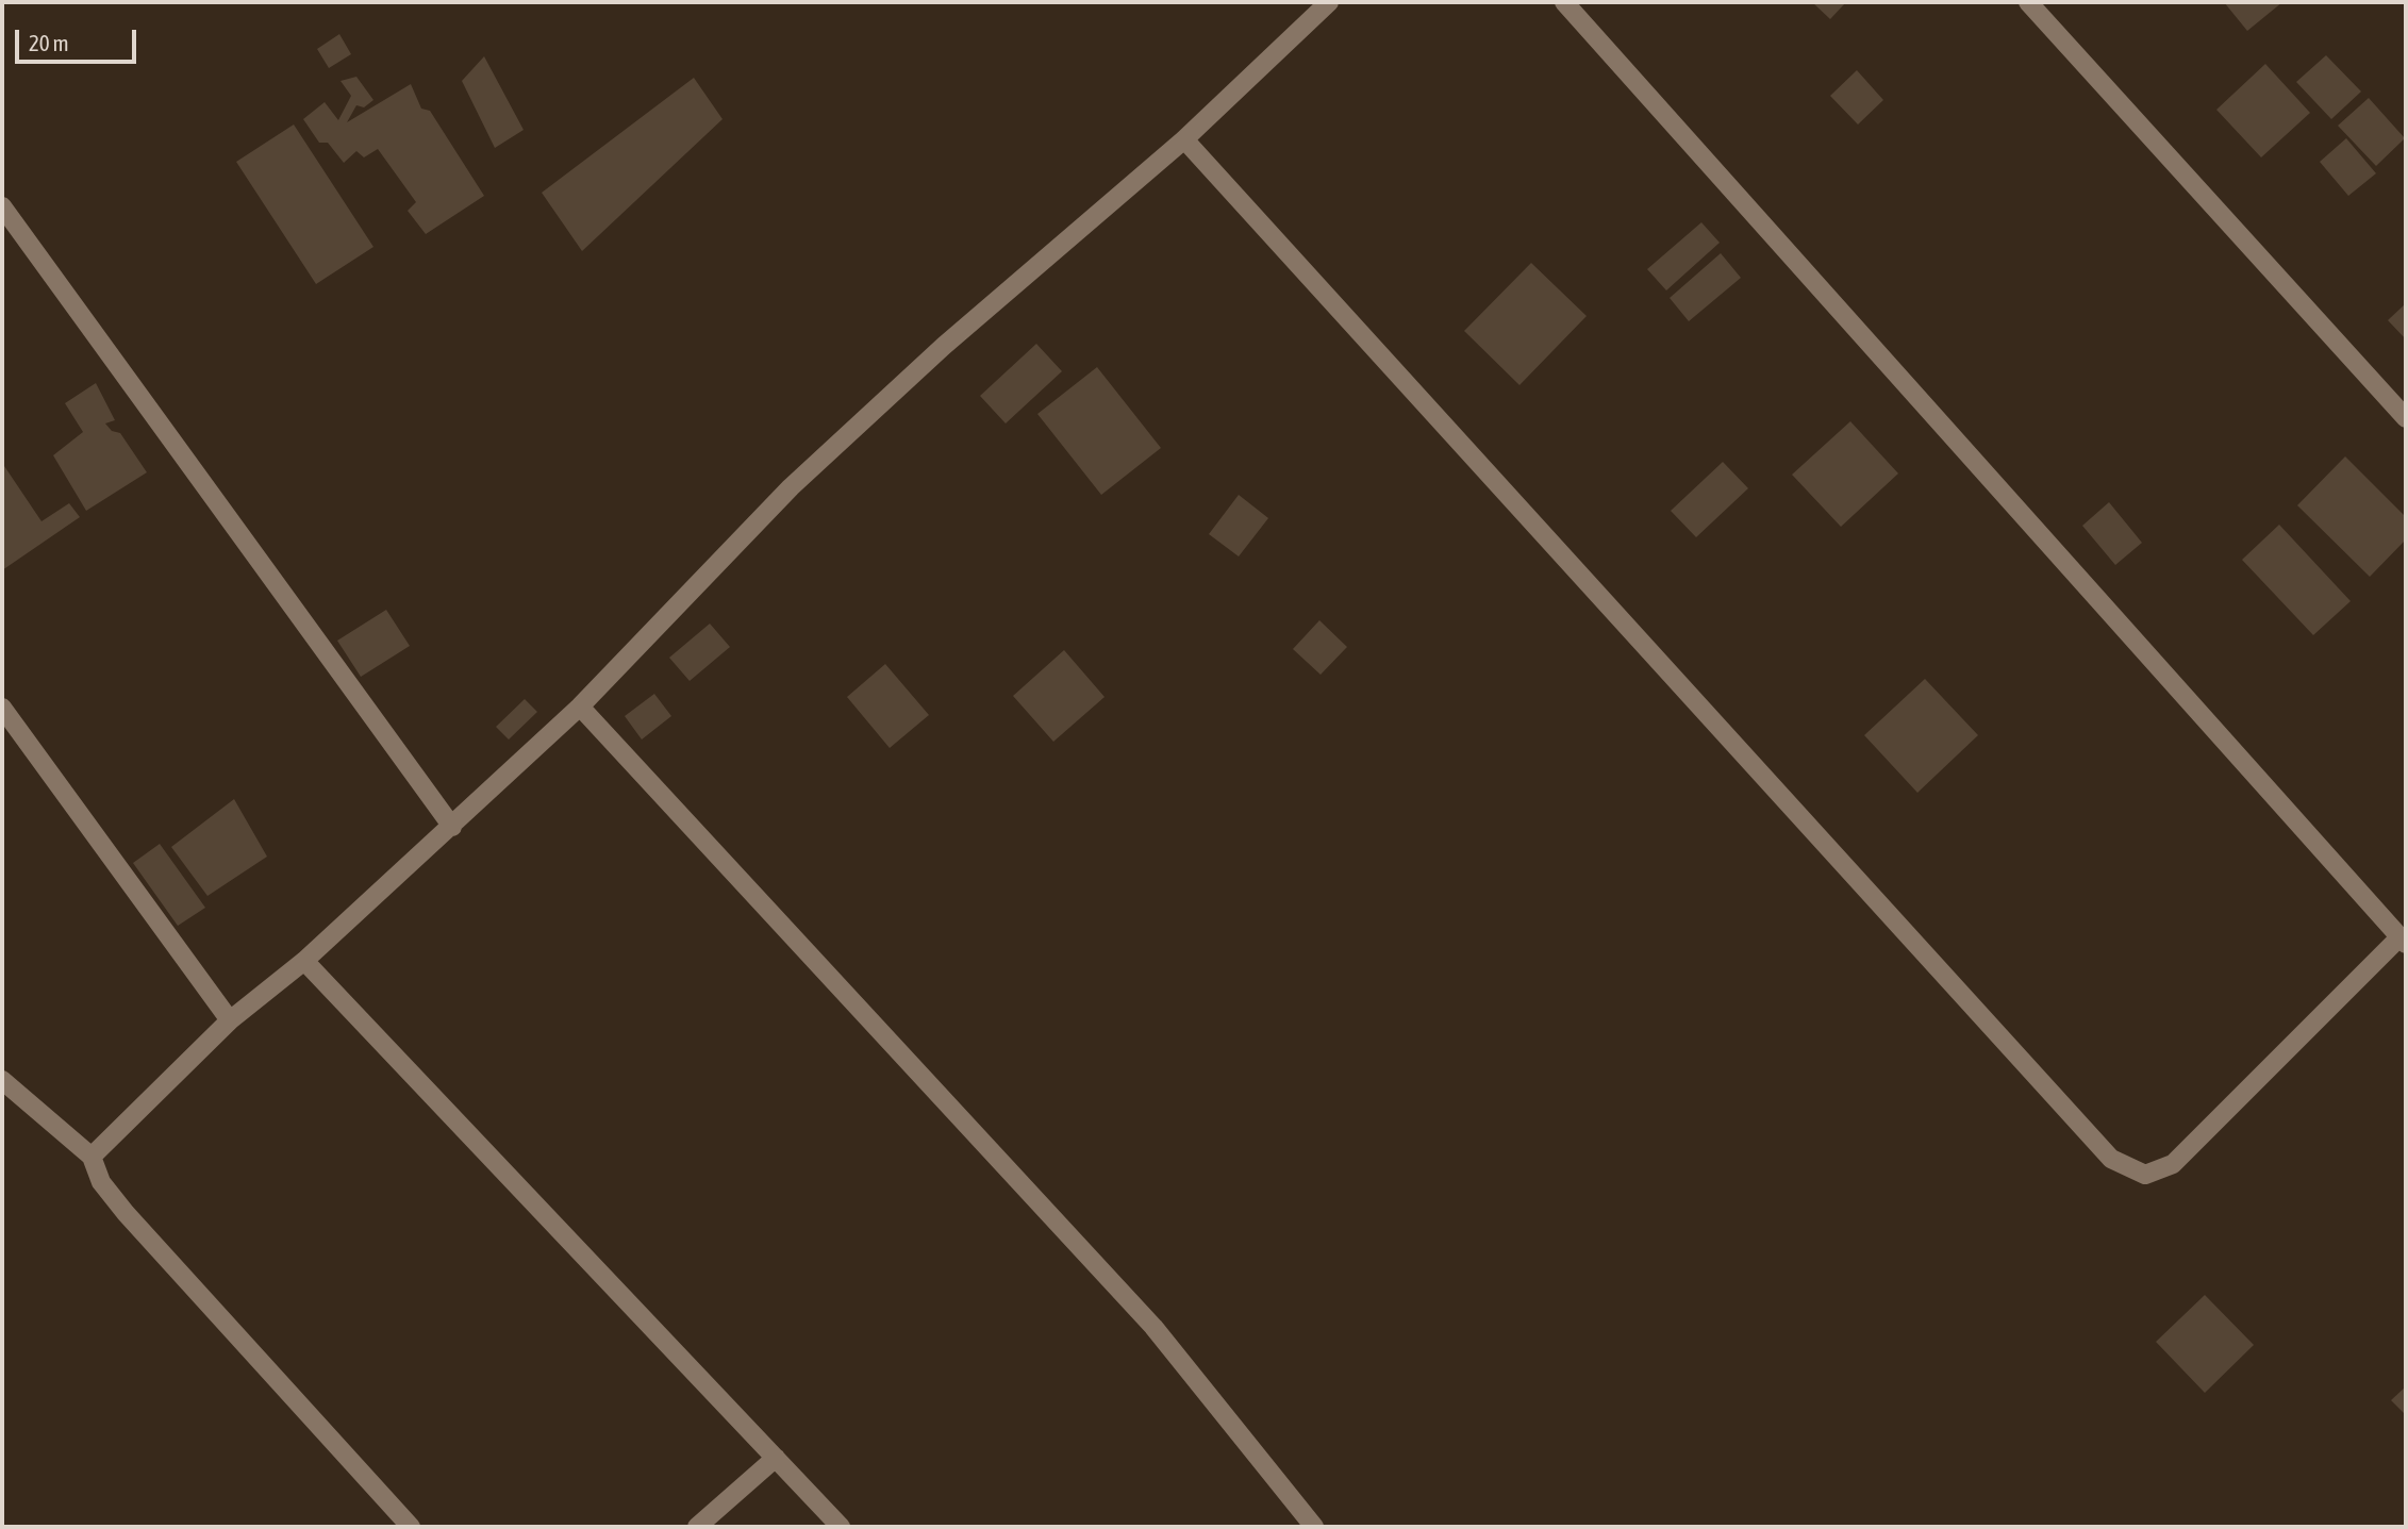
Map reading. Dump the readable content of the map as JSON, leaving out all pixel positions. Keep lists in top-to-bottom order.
{
  "scale_bar": "20 m"
}
